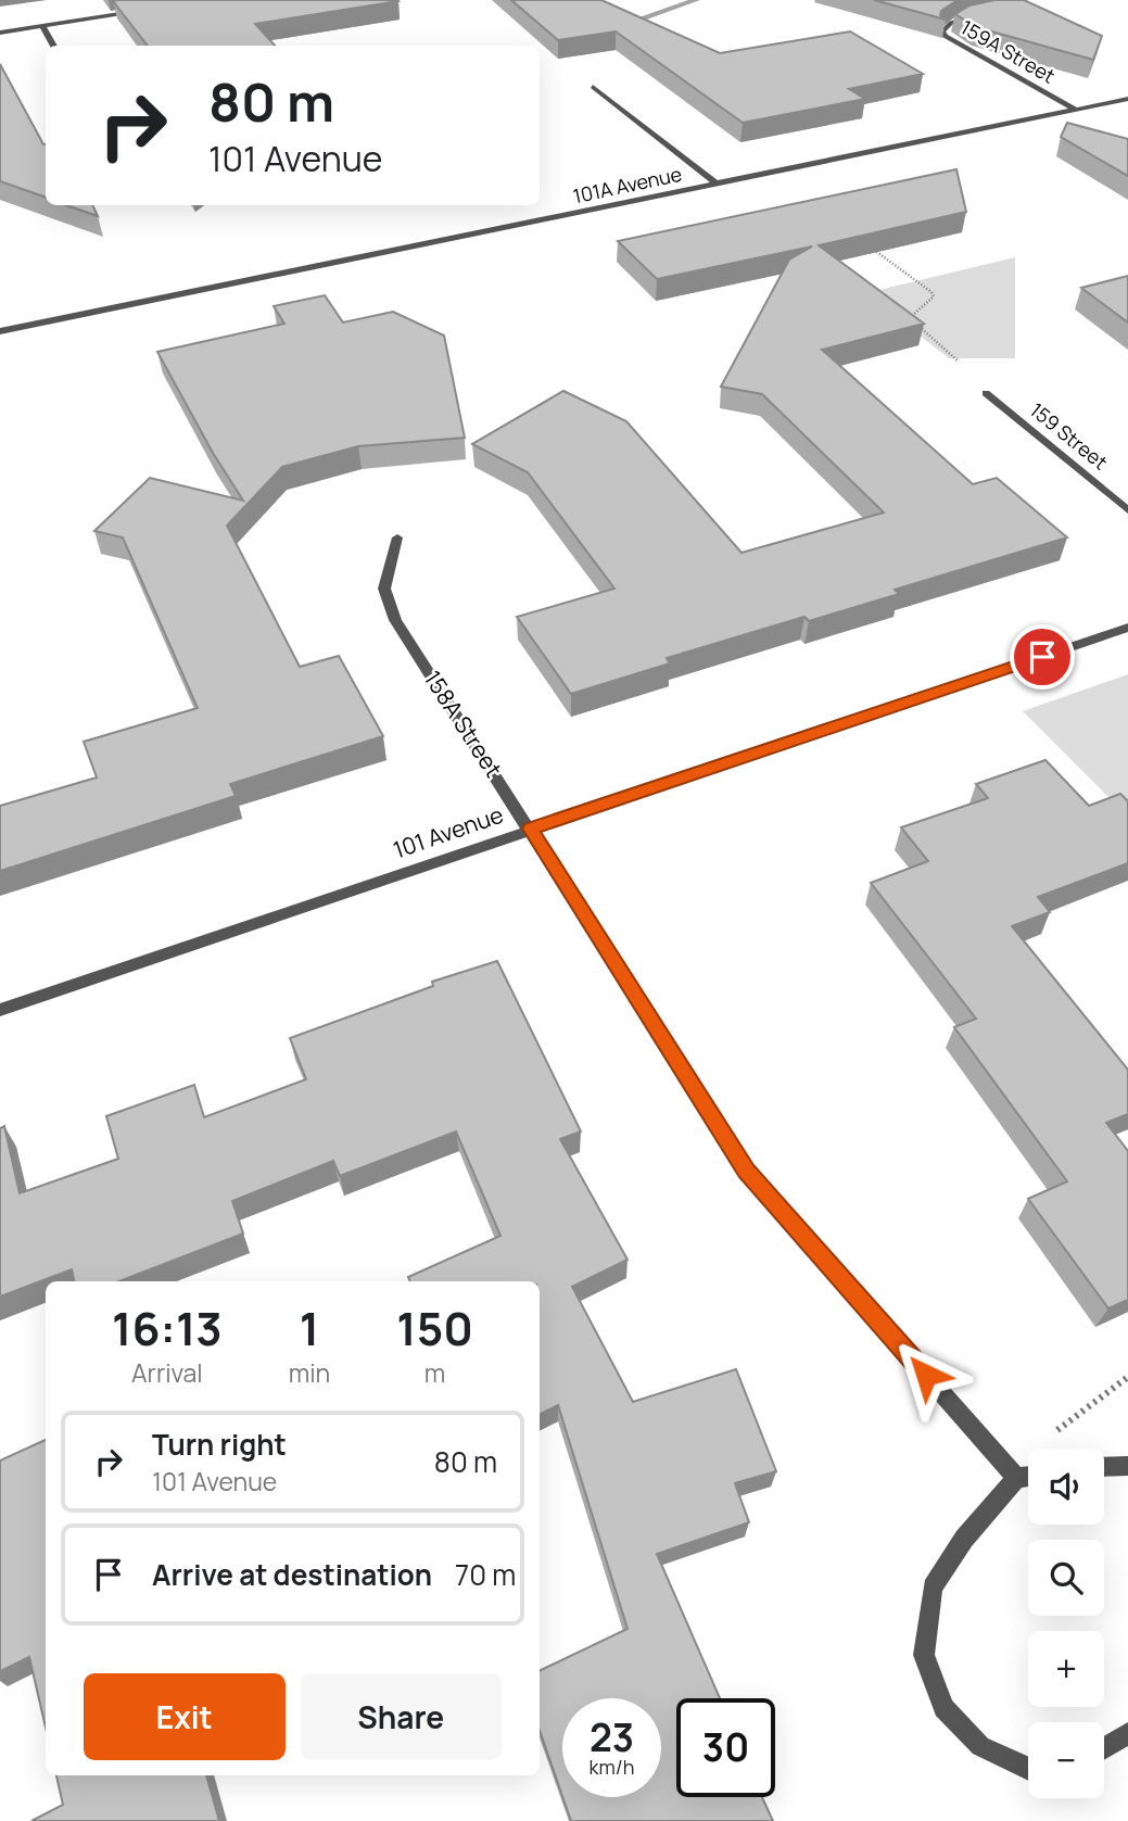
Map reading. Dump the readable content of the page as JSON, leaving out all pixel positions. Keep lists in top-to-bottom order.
{
  "streets": {
    "street": [
      "159A Street",
      "101A Avenue",
      "159 Street",
      "158A Street",
      "101 Avenue"
    ]
  },
  "crossings": [
    ["159A Street", "101A Avenue"],
    ["158A Street", "101 Avenue"]
  ],
  "page": {
    "turn": ["80 m", "101 Avenue"],
    "eta": [
      "16:13",
      "Arrival",
      "1",
      "min",
      "150",
      "m"
    ],
    "list": [
      {
        "name": "Turn right",
        "note": "101 Avenue",
        "value": "80 m"
      },
      {
        "name": "Arrive at destination",
        "value": "70 m"
      }
    ],
    "map_buttons": ["+", "−"],
    "buttons": ["Exit", "Share"],
    "speed": "23 km/h",
    "limit": "30"
  }
}
